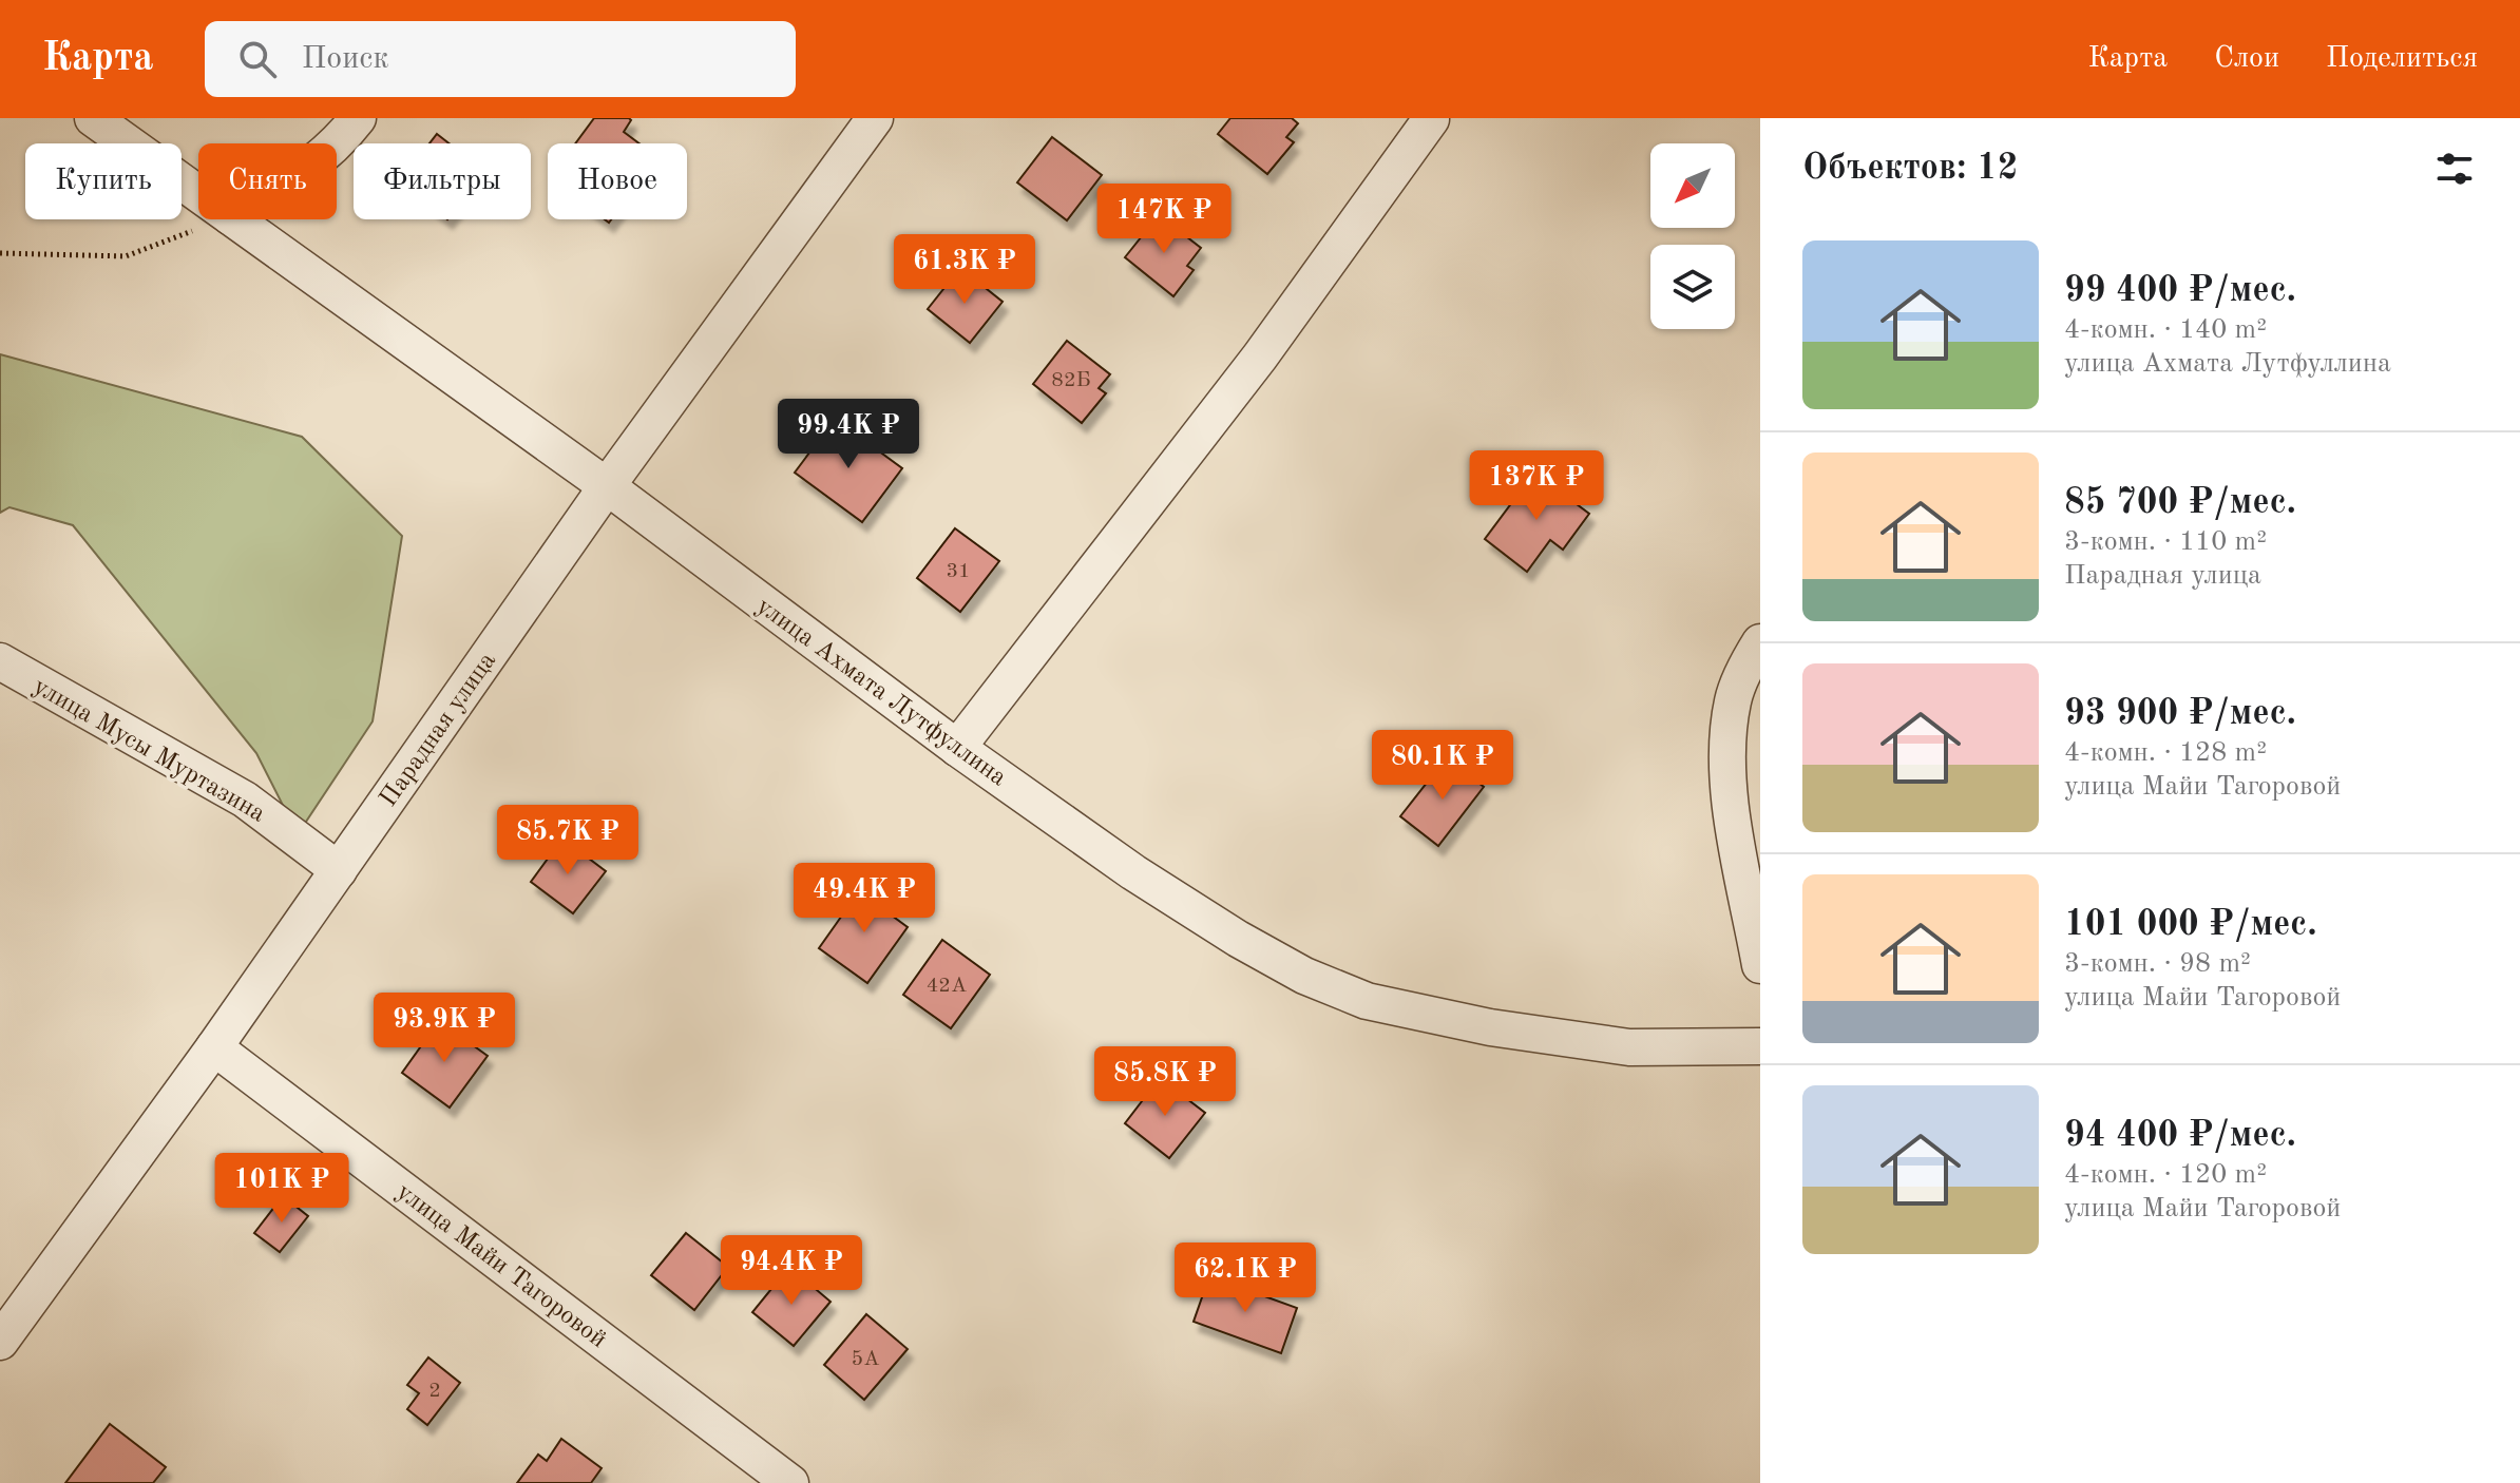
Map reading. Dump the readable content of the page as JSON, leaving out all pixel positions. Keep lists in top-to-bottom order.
{
  "streets": {
    "street": [
      "улица Ахмата Лутфуллина",
      "Парадная улица",
      "улица Мусы Муртазина",
      "улица Майи Тагоровой"
    ]
  },
  "crossings": [
    ["улица Ахмата Лутфуллина", "Парадная улица"],
    ["Парадная улица", "улица Мусы Муртазина"],
    ["Парадная улица", "улица Майи Тагоровой"]
  ],
  "house_numbers": [
    "82Б",
    "31",
    "42А",
    "5А",
    "2"
  ],
  "north": "bottom left",
  "page": {
    "header": "Карта",
    "search": "Поиск",
    "nav": ["Карта", "Слои", "Поделиться"],
    "heading": "Объектов: 12",
    "chip": [
      "Купить",
      "Снять",
      "Фильтры",
      "Новое"
    ],
    "price": [
      "147K ₽",
      "61.3K ₽",
      "99.4K ₽",
      "137K ₽",
      "80.1K ₽",
      "85.7K ₽",
      "49.4K ₽",
      "93.9K ₽",
      "85.8K ₽",
      "101K ₽",
      "94.4K ₽",
      "62.1K ₽"
    ],
    "list": [
      {
        "name": "99 400 ₽/мес.",
        "note": "4-комн. · 140 m² · улица Ахмата Лутфуллина"
      },
      {
        "name": "85 700 ₽/мес.",
        "note": "3-комн. · 110 m² · Парадная улица"
      },
      {
        "name": "93 900 ₽/мес.",
        "note": "4-комн. · 128 m² · улица Майи Тагоровой"
      },
      {
        "name": "101 000 ₽/мес.",
        "note": "3-комн. · 98 m² · улица Майи Тагоровой"
      },
      {
        "name": "94 400 ₽/мес.",
        "note": "4-комн. · 120 m² · улица Майи Тагоровой"
      }
    ]
  }
}
